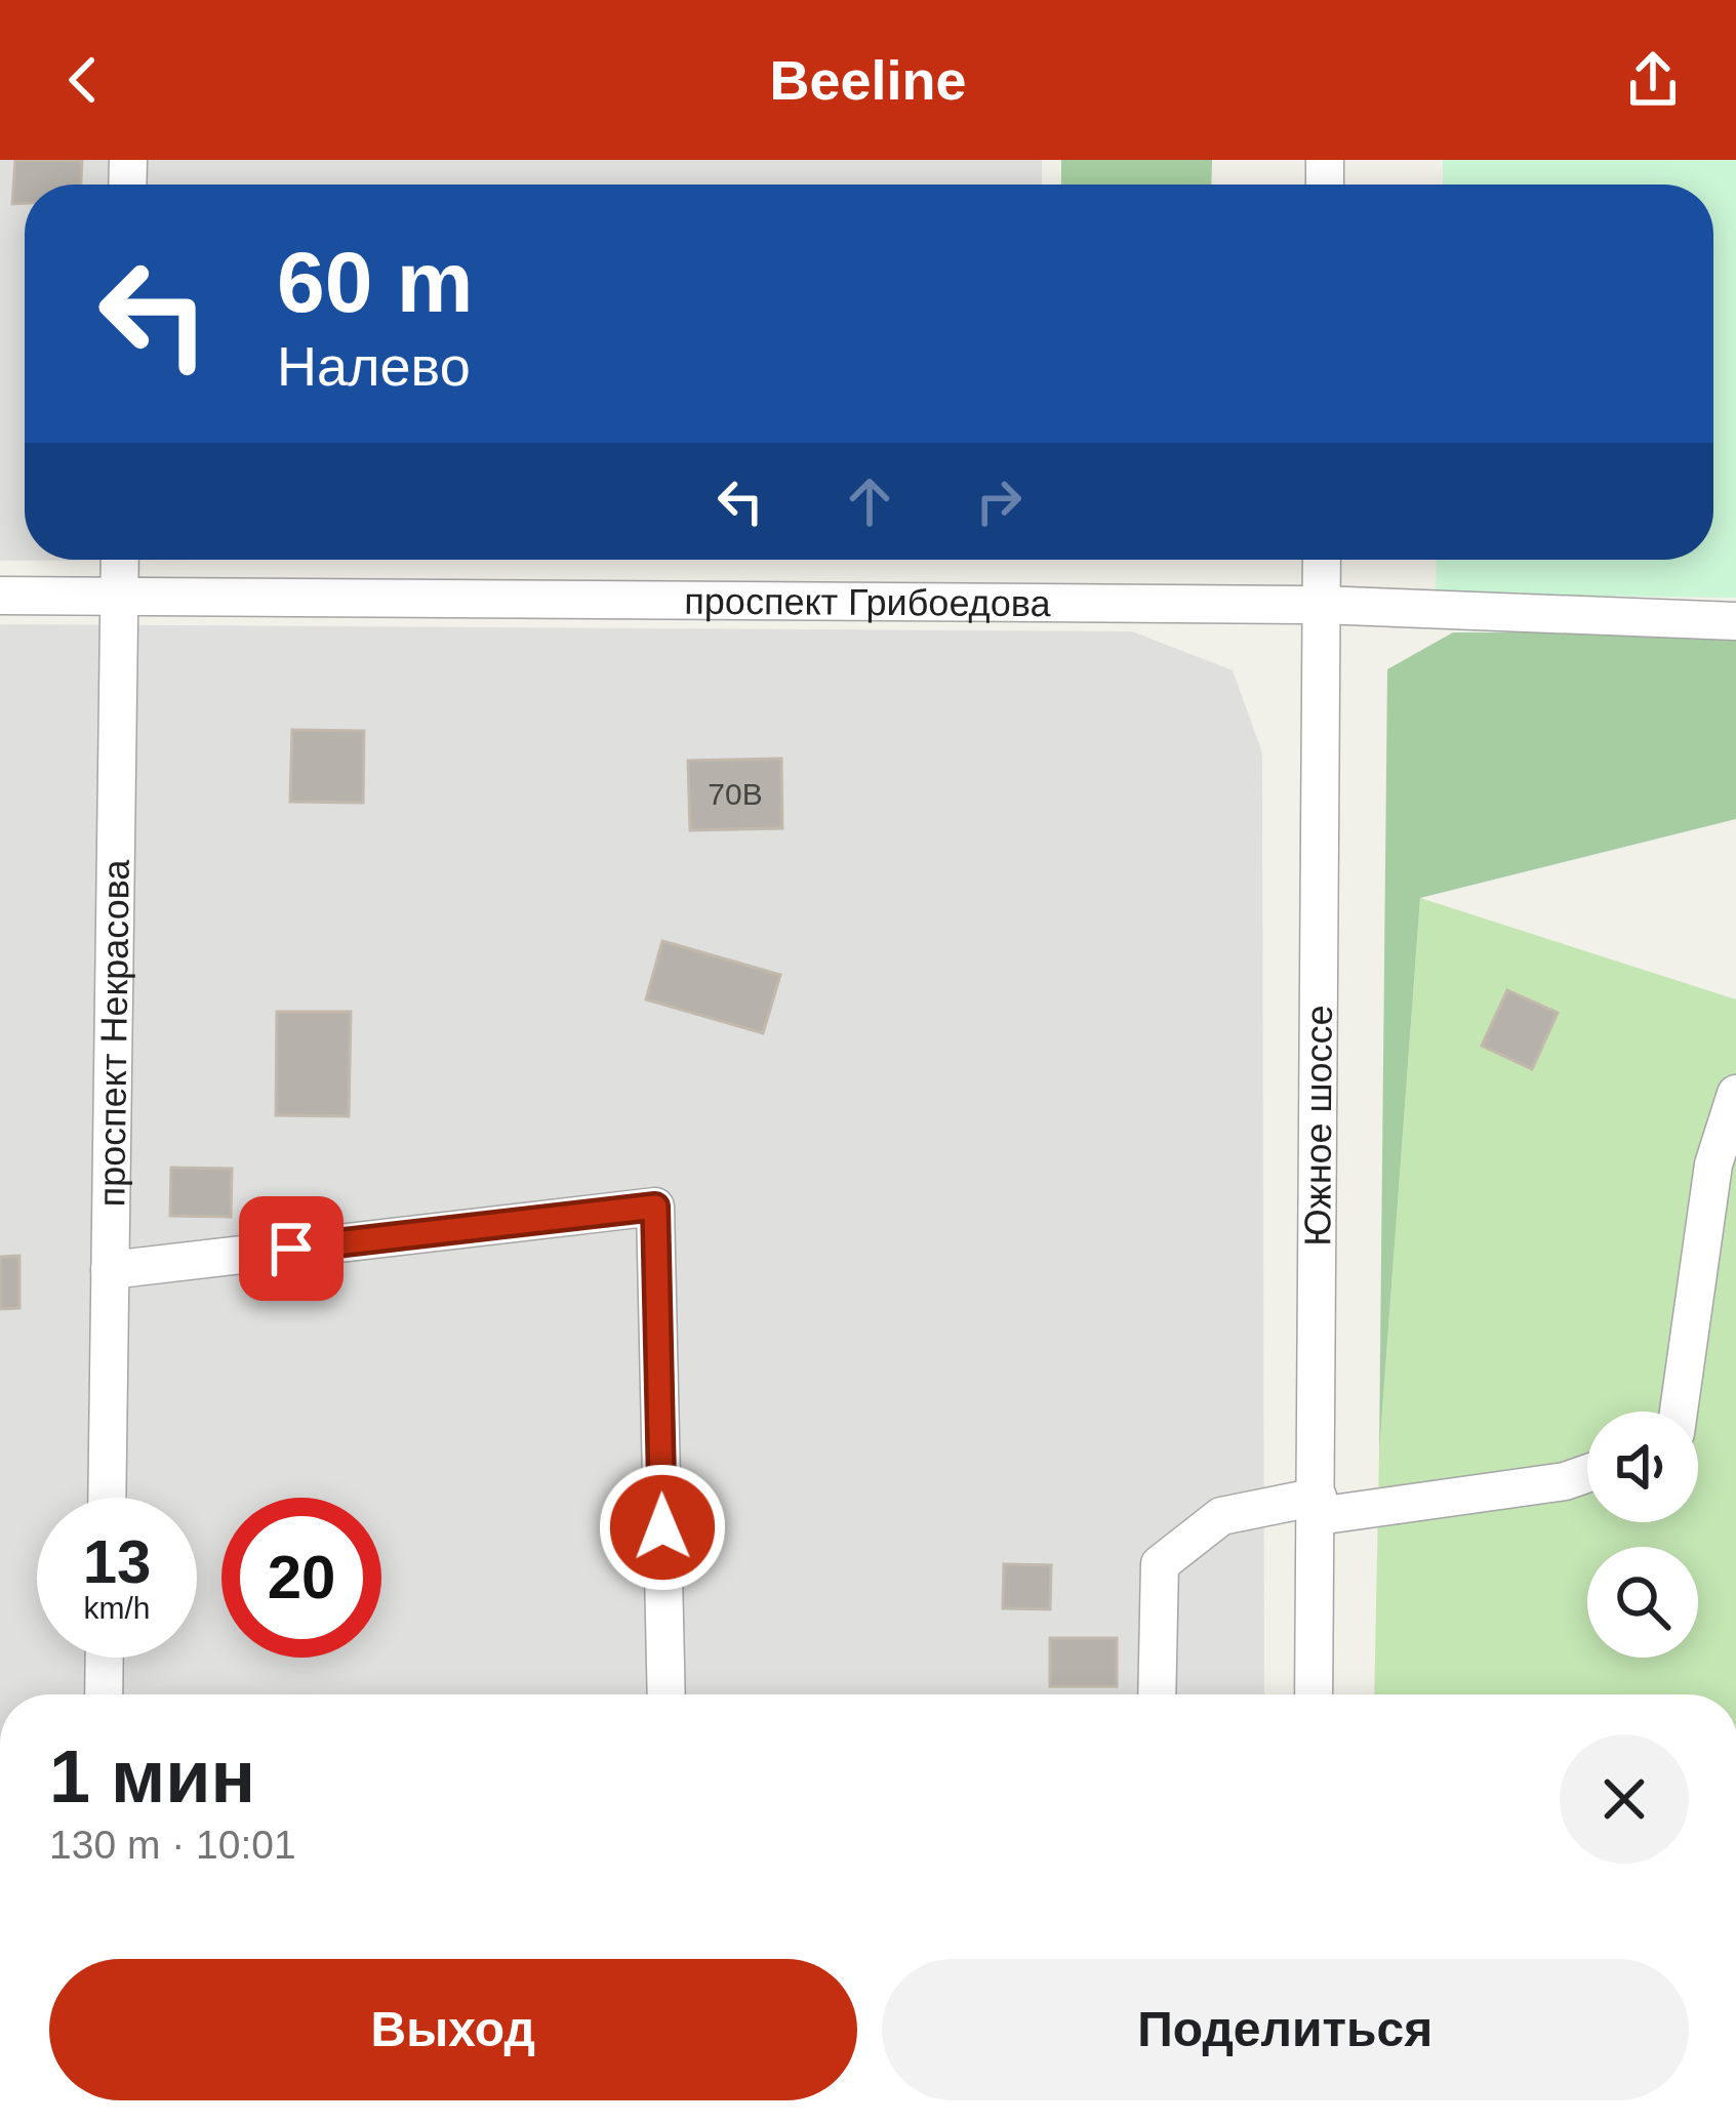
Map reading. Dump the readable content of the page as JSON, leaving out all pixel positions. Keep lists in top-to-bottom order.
{
  "streets": {
    "street": ["проспект Грибоедова", "проспект Некрасова", "Южное шоссе"]
  },
  "crossings": [
    ["проспект Грибоедова", "проспект Некрасова"],
    ["проспект Грибоедова", "Южное шоссе"]
  ],
  "house_numbers": ["70В"],
  "page": {
    "header": "Beeline",
    "turn": ["60 m", "Налево"],
    "speed": "13 km/h",
    "limit": "20",
    "heading": ["1 мин", "130 m · 10:01"],
    "buttons": ["Выход", "Поделиться"]
  }
}
